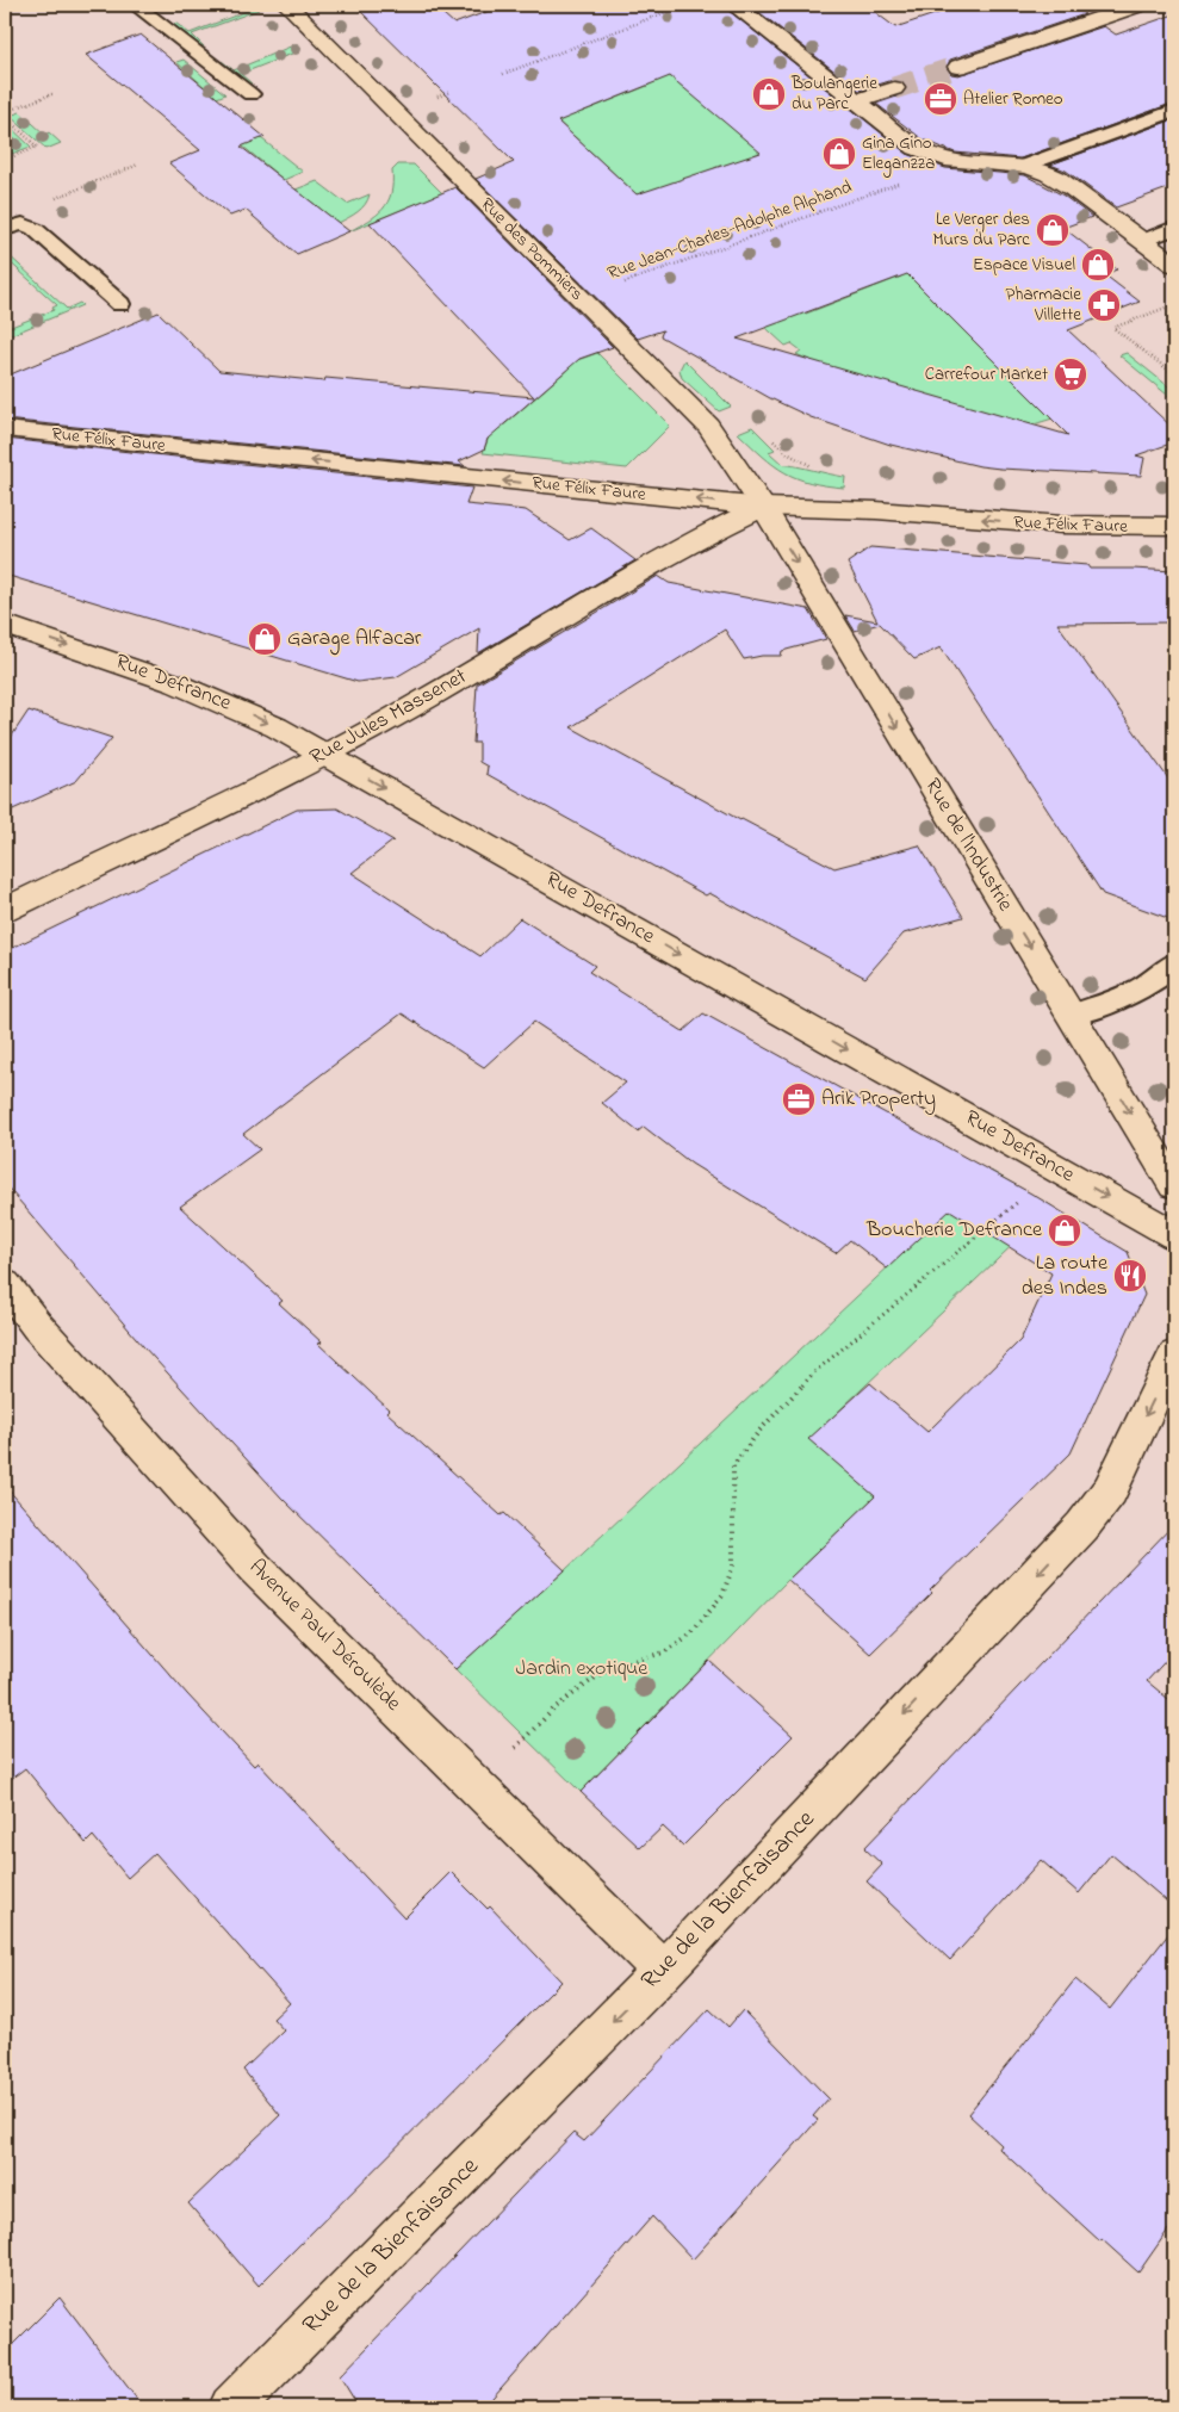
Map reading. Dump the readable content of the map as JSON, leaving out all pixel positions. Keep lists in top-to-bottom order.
{
  "streets": {
    "street": [
      "Rue des Pommiers",
      "Rue Félix Faure",
      "Rue Defrance",
      "Rue Jules Massenet",
      "Rue de l'Industrie",
      "Avenue Paul Déroulède",
      "Rue de la Bienfaisance"
    ],
    "path": ["Rue Jean-Charles-Adolphe Alphand"]
  },
  "crossings": [
    ["Rue Jean-Charles-Adolphe Alphand", "Rue des Pommiers"],
    ["Rue des Pommiers", "Rue Félix Faure"],
    ["Rue des Pommiers", "Rue Jules Massenet"],
    ["Rue des Pommiers", "Rue de l'Industrie"],
    ["Rue Félix Faure", "Rue Jules Massenet"],
    ["Rue Félix Faure", "Rue de l'Industrie"],
    ["Rue Defrance", "Rue Jules Massenet"],
    ["Rue Jules Massenet", "Rue de l'Industrie"],
    ["Avenue Paul Déroulède", "Rue de la Bienfaisance"]
  ],
  "one_way": [
    "Rue Félix Faure",
    "Rue Defrance",
    "Rue de l'Industrie",
    "Rue de la Bienfaisance"
  ],
  "parks": ["Jardin exotique"],
  "places": {
    "shop": [
      "Boulangerie du Parc",
      "Gina Gino Eleganzza",
      "Le Verger des Murs du Parc",
      "Espace Visuel",
      "Garage Alfacar",
      "Boucherie Defrance"
    ],
    "office": ["Atelier Romeo", "Arik Property"],
    "pharmacy": ["Pharmacie Villette"],
    "supermarket": ["Carrefour Market"],
    "restaurant": ["La route des Indes"]
  }
}
